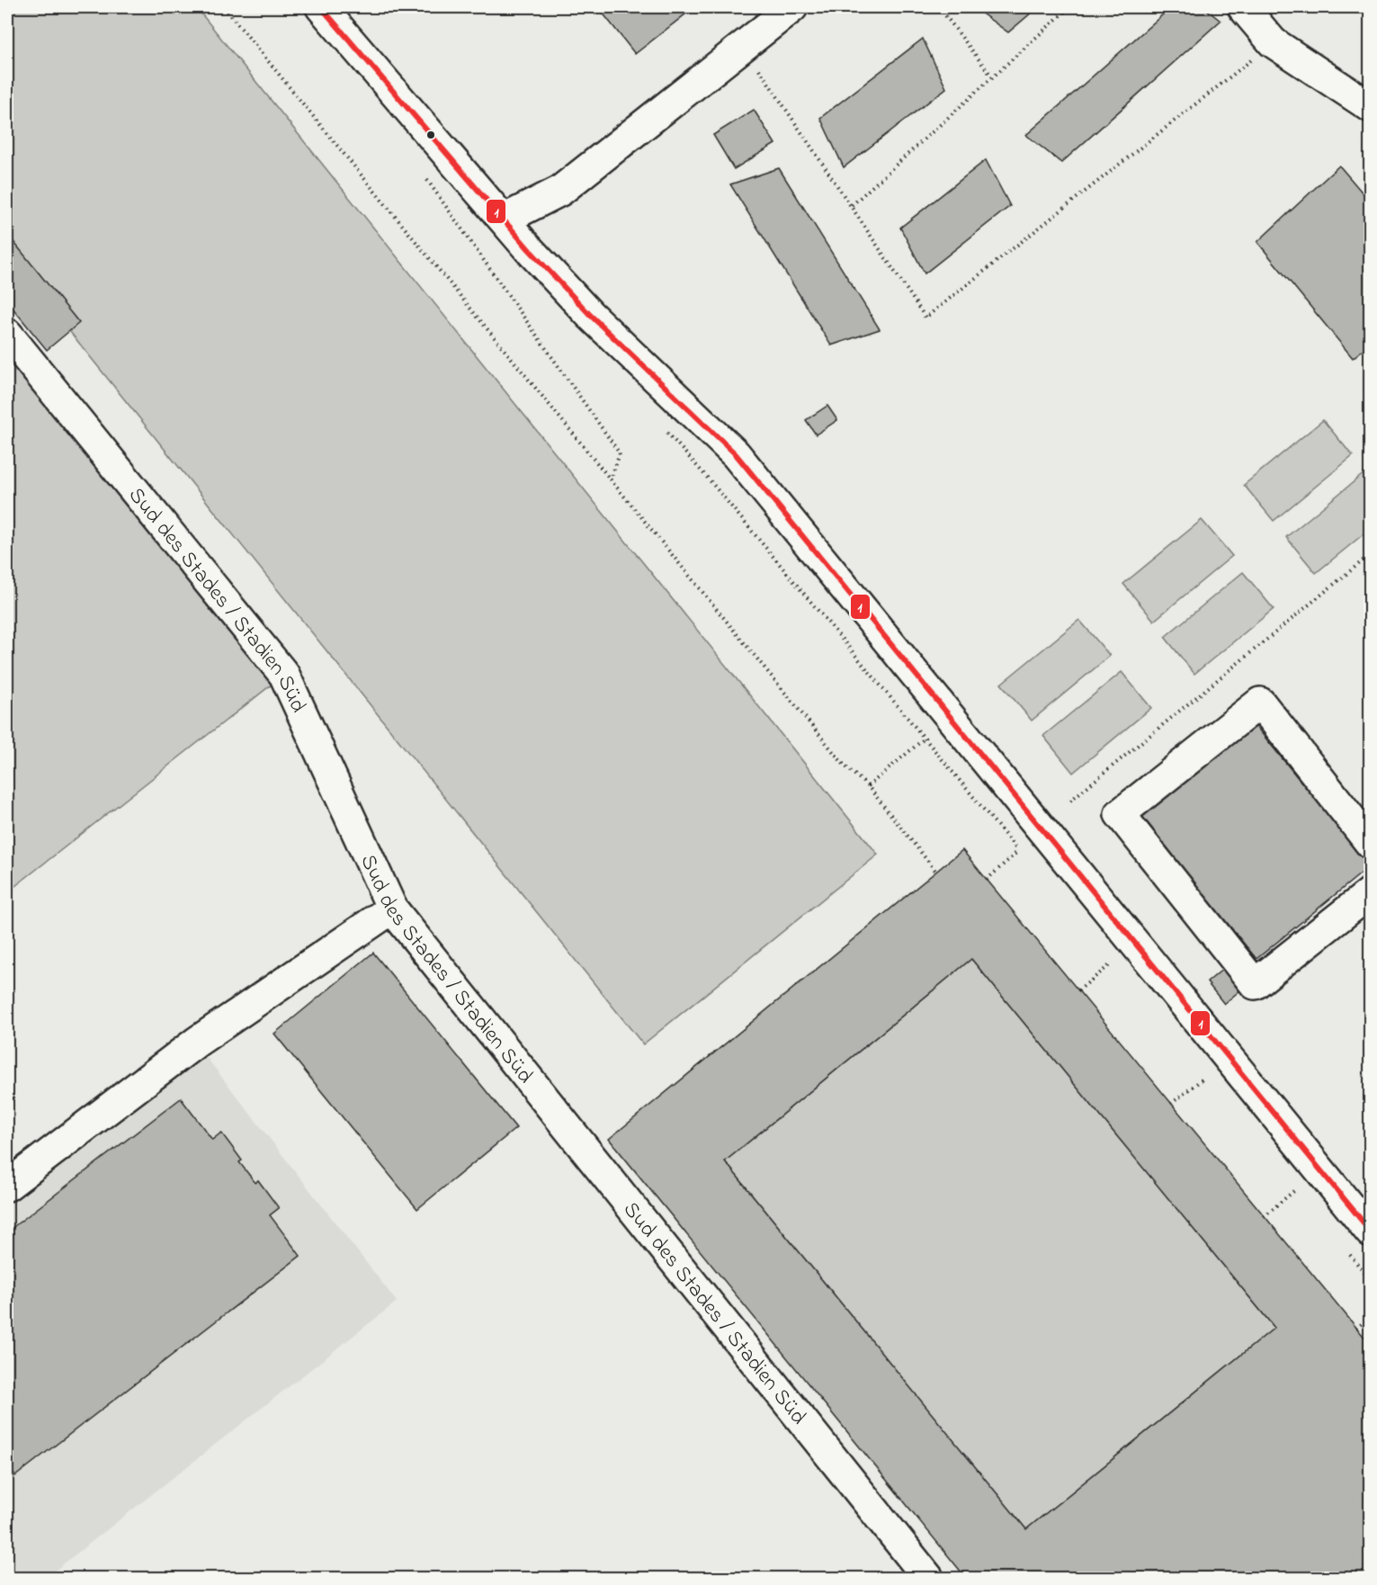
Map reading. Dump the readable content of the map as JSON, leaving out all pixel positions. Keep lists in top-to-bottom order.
{
  "streets": {
    "street": ["Sud des Stades / Stadien Süd"]
  },
  "lines": ["transit line 1"]
}
